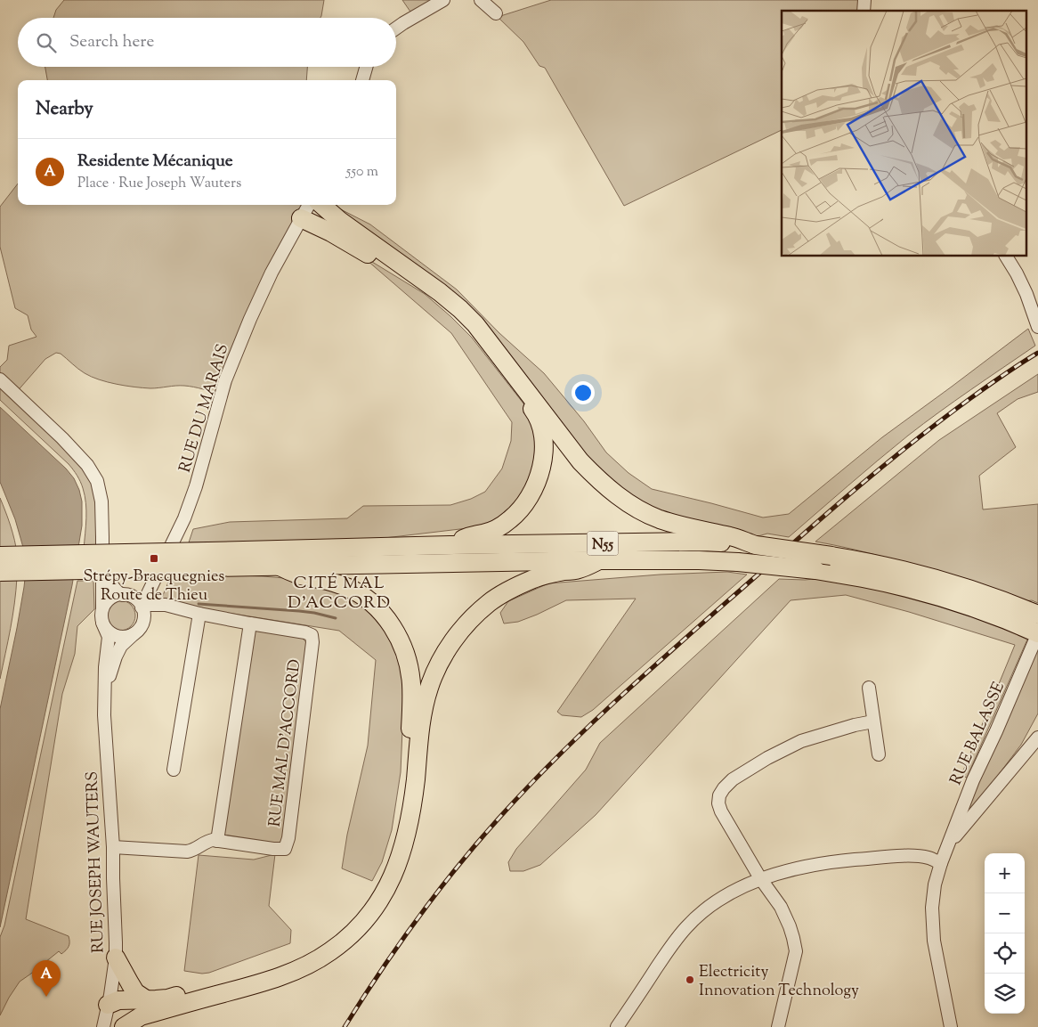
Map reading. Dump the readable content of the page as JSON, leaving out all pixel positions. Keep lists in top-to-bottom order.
{
  "streets": {
    "highway": ["N55"],
    "street": [
      "RUE DU MARAIS",
      "RUE BALASSE",
      "RUE MAL D'ACCORD",
      "RUE JOSEPH WAUTERS"
    ]
  },
  "crossings": [
    ["RUE DU MARAIS", "RUE MAL D'ACCORD"],
    ["RUE DU MARAIS", "RUE JOSEPH WAUTERS"],
    ["N55", "RUE BALASSE"],
    ["RUE MAL D'ACCORD", "RUE JOSEPH WAUTERS"]
  ],
  "districts": ["CITÉ MAL D'ACCORD"],
  "places": {
    "transit": ["Strépy-Bracquegnies Route de Thieu"],
    "other": ["Electricity Innovation Technology"]
  },
  "page": {
    "search": "Search here",
    "heading": "Nearby",
    "list": [
      {
        "mark": "A",
        "name": "Residente Mécanique",
        "note": "Place · Rue Joseph Wauters",
        "value": "550 m"
      }
    ],
    "map_buttons": ["+", "−"],
    "pins": "A"
  }
}
